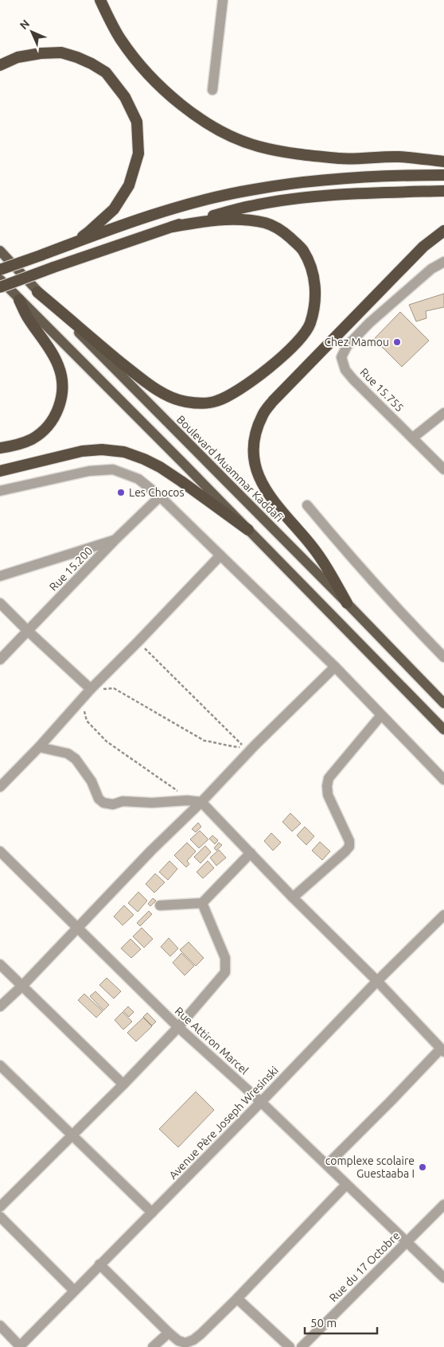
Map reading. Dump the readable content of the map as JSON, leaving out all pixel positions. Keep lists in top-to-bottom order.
{
  "streets": {
    "main road": ["Boulevard Muammar Kaddafi"],
    "street": [
      "Rue 15.755",
      "Rue 15.200",
      "Rue Attiron Marcel",
      "Avenue Père Joseph Wresinski",
      "Rue du 17 Octobre"
    ]
  },
  "crossings": [
    ["Rue Attiron Marcel", "Avenue Père Joseph Wresinski"],
    ["Rue Attiron Marcel", "Rue du 17 Octobre"]
  ],
  "places": ["Chez Mamou", "Les Chocos", "complexe scolaire Guestaaba I"],
  "scale_bar": "50 m",
  "north": "top left"
}
